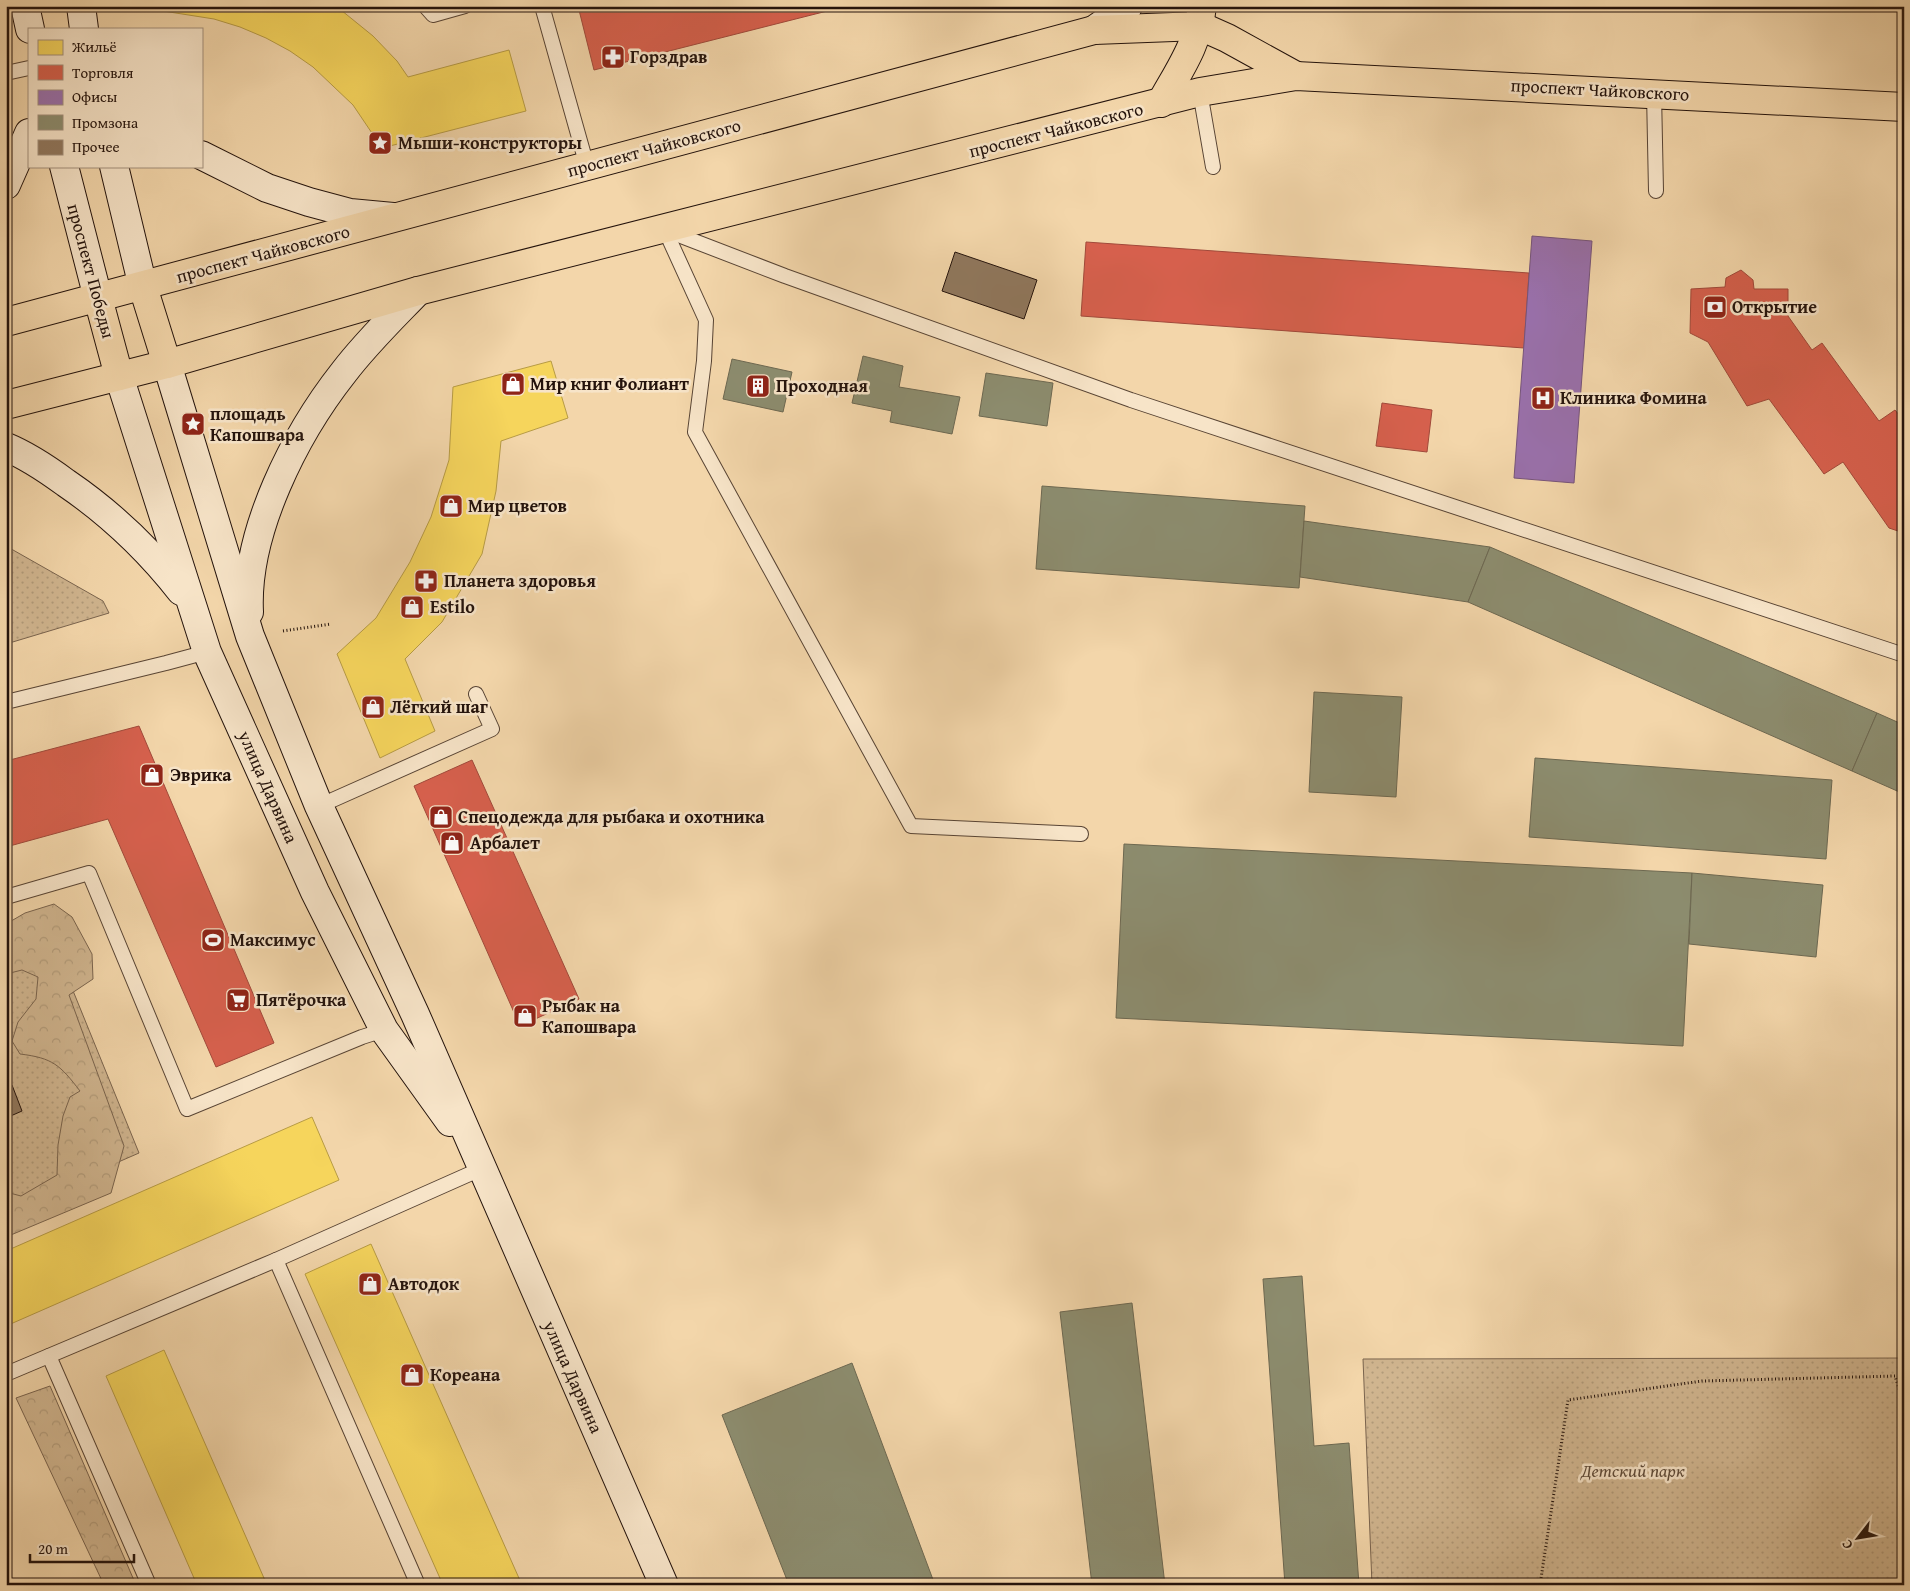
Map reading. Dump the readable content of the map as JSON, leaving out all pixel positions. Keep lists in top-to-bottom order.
{
  "streets": {
    "main road": ["проспект Чайковского", "проспект Победы", "улица Дарвина"]
  },
  "crossings": [
    ["проспект Чайковского", "проспект Победы"],
    ["проспект Чайковского", "улица Дарвина"],
    ["проспект Победы", "улица Дарвина"]
  ],
  "parks": ["Детский парк"],
  "places": {
    "pharmacy": ["Горздрав", "Планета здоровья"],
    "place": ["Мыши-конструкторы", "площадь Капошвара"],
    "bank": ["Открытие"],
    "shop": [
      "Мир книг Фолиант",
      "Мир цветов",
      "Estilo",
      "Лёгкий шаг",
      "Эврика",
      "Спецодежда для рыбака и охотника",
      "Арбалет",
      "Рыбак на Капошвара",
      "Автодок",
      "Кореана"
    ],
    "building": ["Проходная"],
    "hospital": ["Клиника Фомина"],
    "sports": ["Максимус"],
    "supermarket": ["Пятёрочка"]
  },
  "legend": [
    "Жильё",
    "Торговля",
    "Офисы",
    "Промзона",
    "Прочее"
  ],
  "scale_bar": "20 m",
  "north": "bottom left"
}
